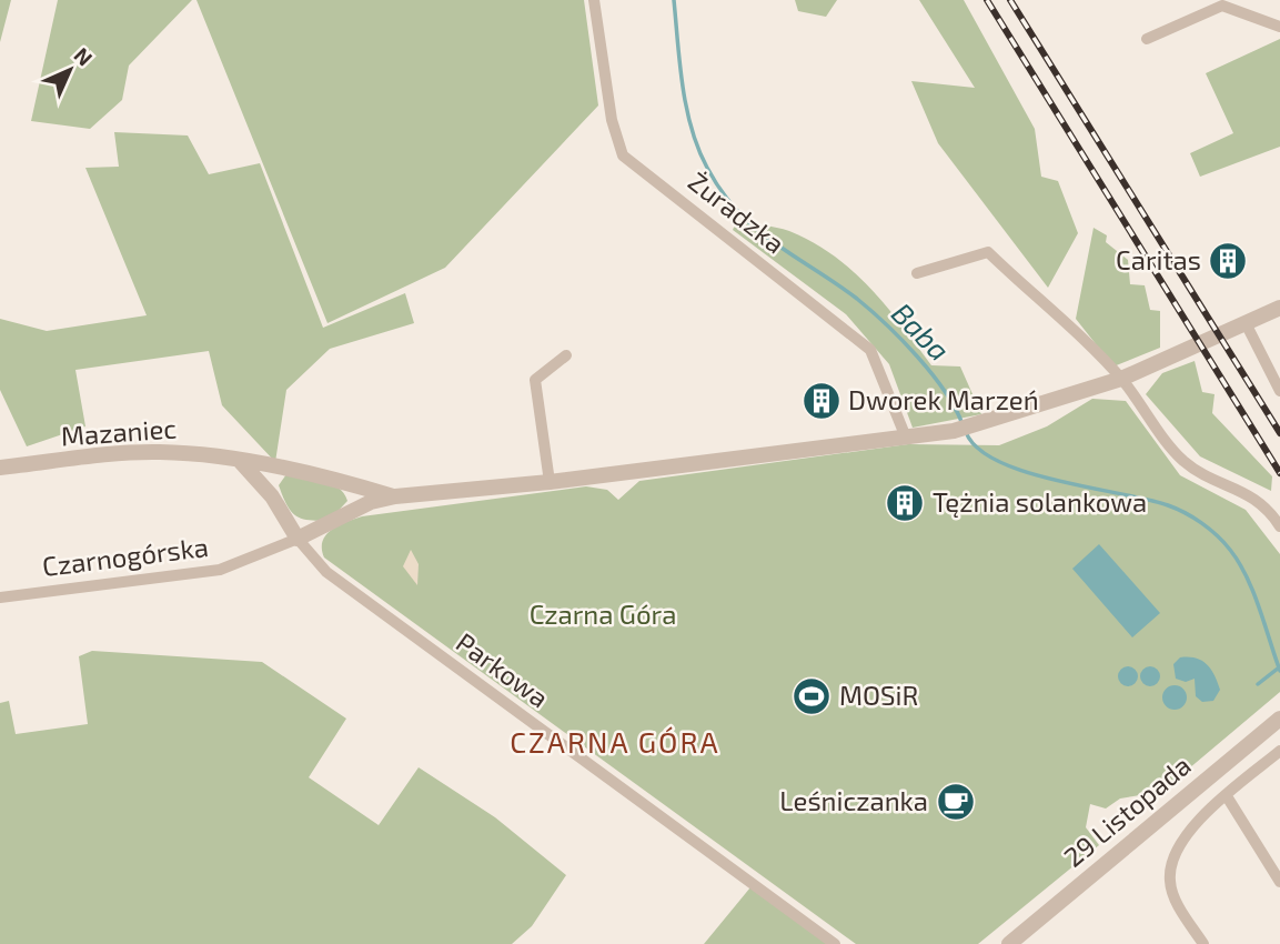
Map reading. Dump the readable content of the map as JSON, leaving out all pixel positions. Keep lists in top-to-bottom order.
{
  "streets": {
    "street": [
      "Żuradzka",
      "Mazaniec",
      "Czarnogórska",
      "Parkowa",
      "29 Listopada"
    ]
  },
  "crossings": [
    ["Czarnogórska", "Parkowa"]
  ],
  "districts": ["CZARNA GÓRA"],
  "water": ["Baba"],
  "parks": ["Czarna Góra"],
  "places": {
    "building": ["Caritas", "Dworek Marzeń", "Tężnia solankowa"],
    "sports": ["MOSiR"],
    "cafe": ["Leśniczanka"]
  },
  "north": "top right"
}
